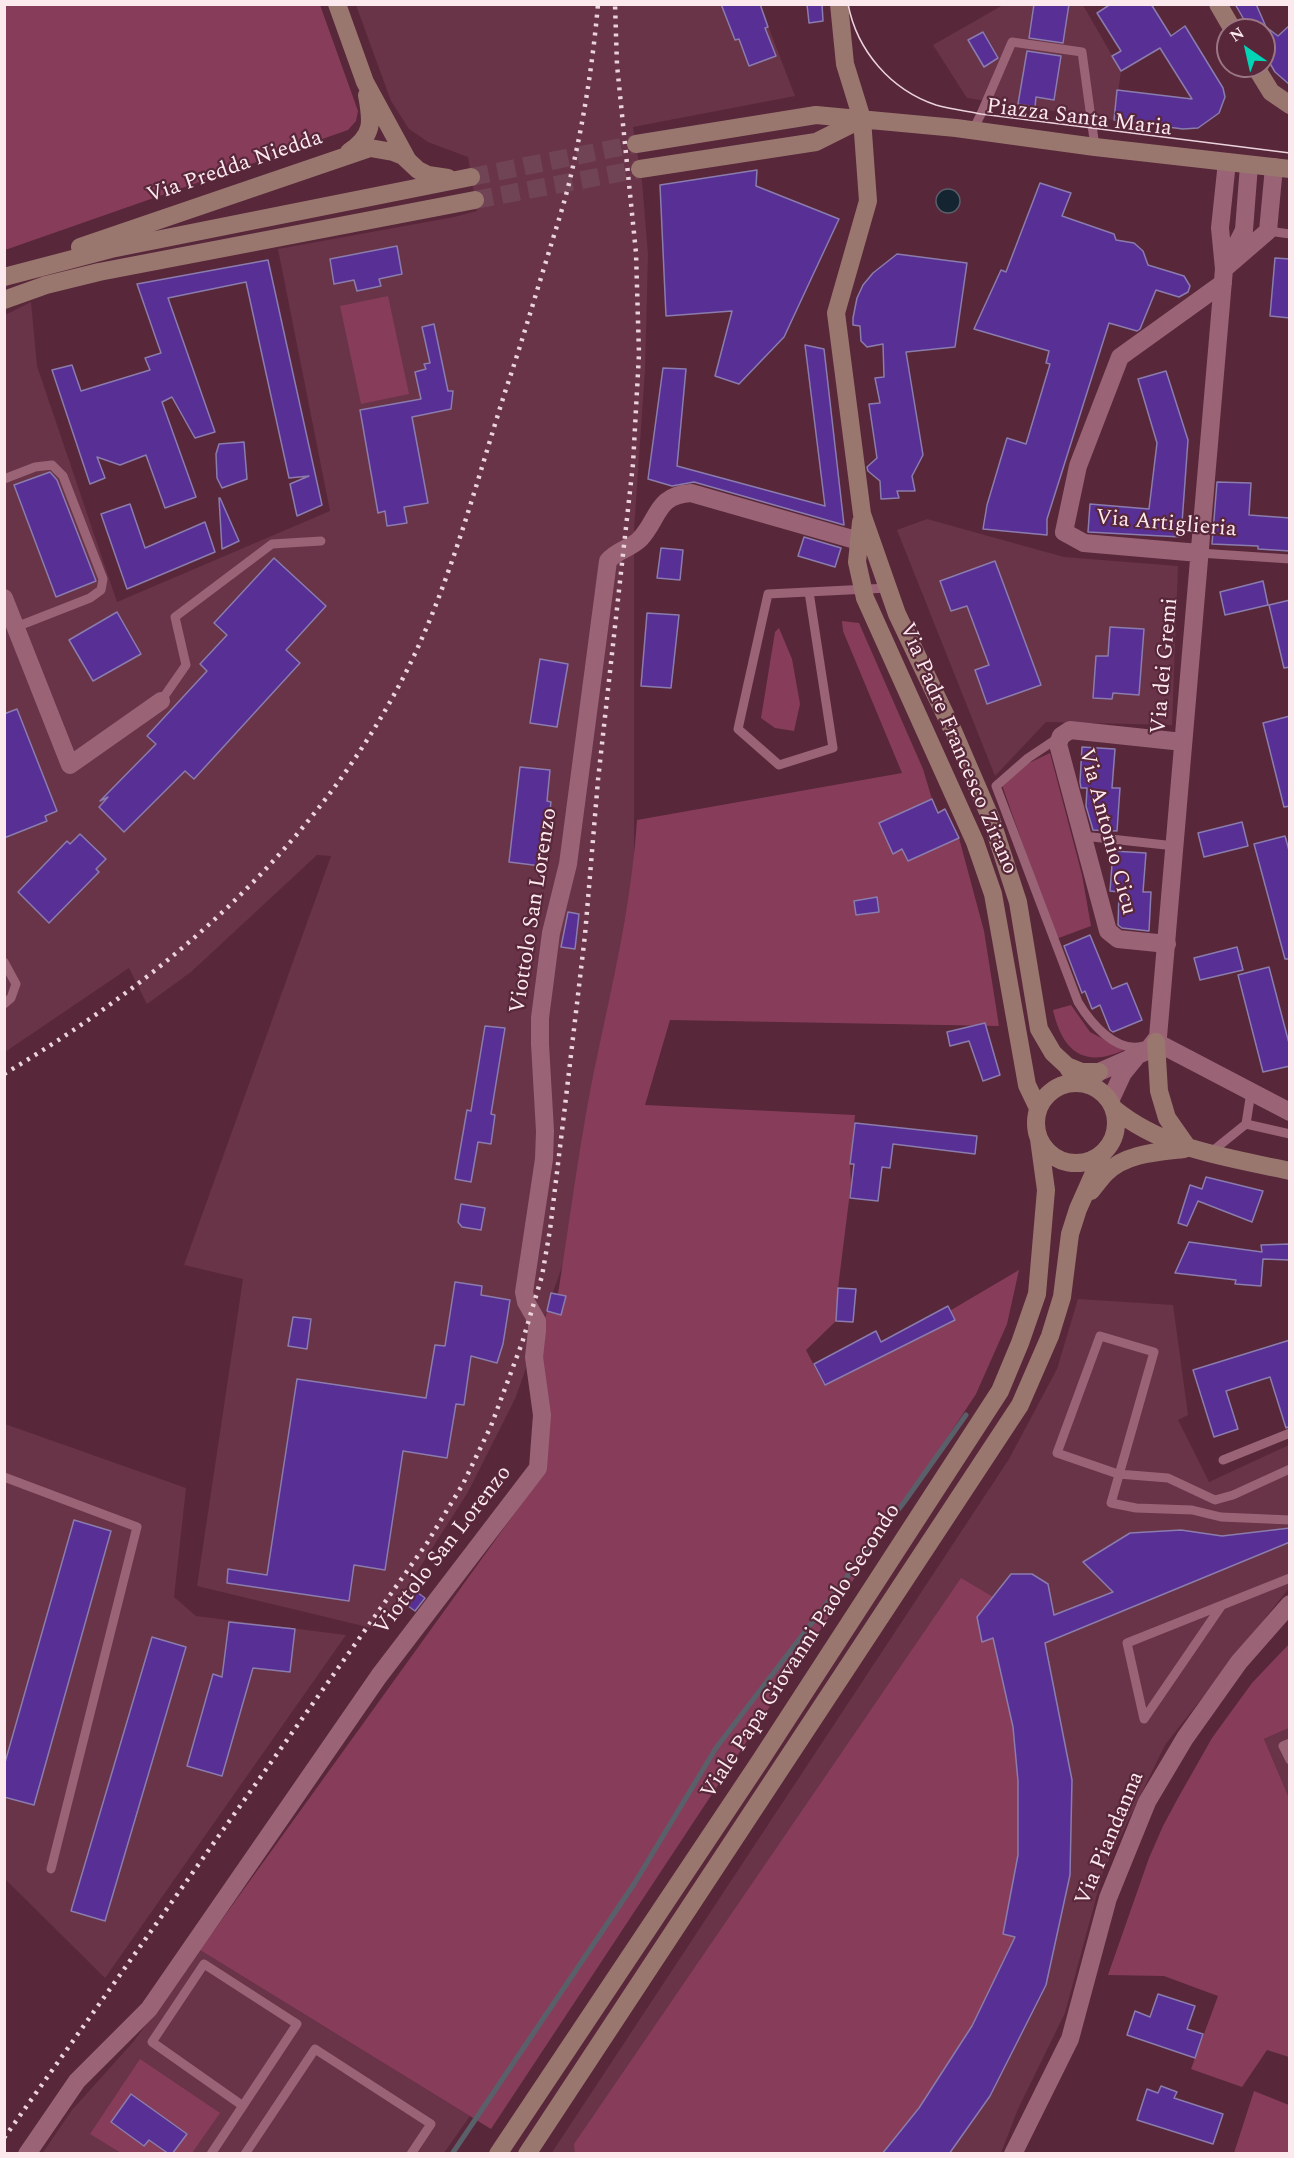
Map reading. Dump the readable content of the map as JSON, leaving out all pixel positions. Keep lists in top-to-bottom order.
{
  "streets": {
    "main road": [
      "Piazza Santa Maria",
      "Via Predda Niedda",
      "Via Padre Francesco Zirano",
      "Viale Papa Giovanni Paolo Secondo"
    ],
    "street": [
      "Via Artiglieria",
      "Via dei Gremi",
      "Via Antonio Cicu",
      "Viottolo San Lorenzo",
      "Via Piandanna"
    ]
  },
  "crossings": [
    ["Piazza Santa Maria", "Via dei Gremi"],
    ["Piazza Santa Maria", "Via Padre Francesco Zirano"],
    ["Via Artiglieria", "Via dei Gremi"],
    ["Via dei Gremi", "Via Antonio Cicu"],
    ["Via Padre Francesco Zirano", "Viottolo San Lorenzo"],
    ["Via Padre Francesco Zirano", "Viale Papa Giovanni Paolo Secondo"]
  ],
  "north": "top left"
}
